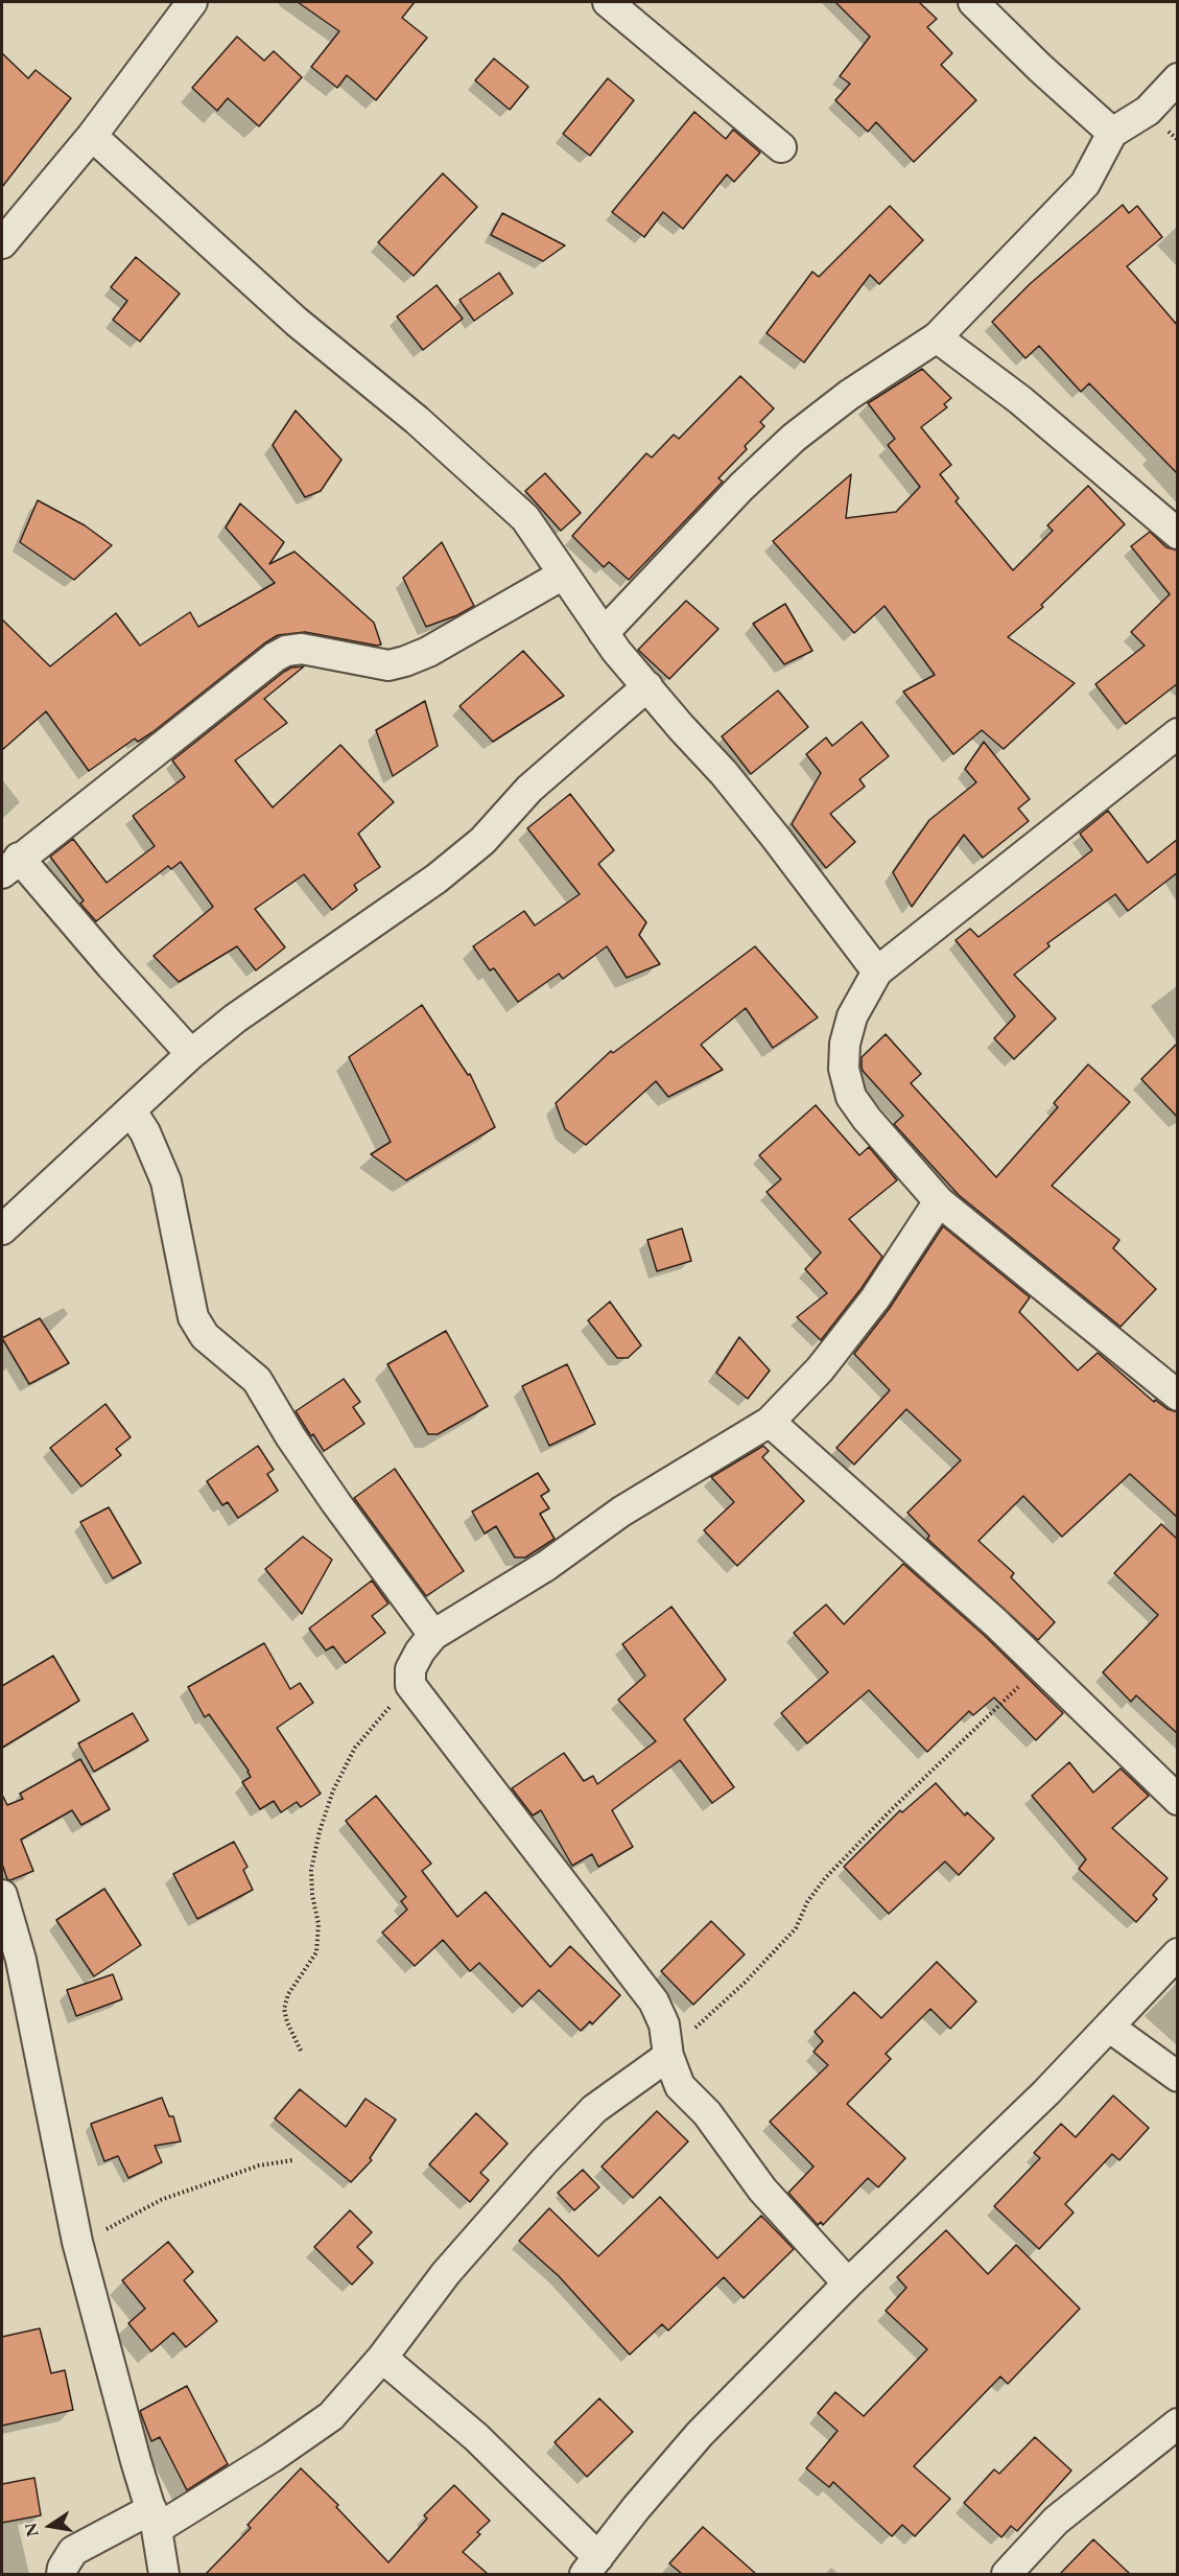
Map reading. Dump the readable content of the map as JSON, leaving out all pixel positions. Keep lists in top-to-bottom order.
{
  "north": "left"
}
